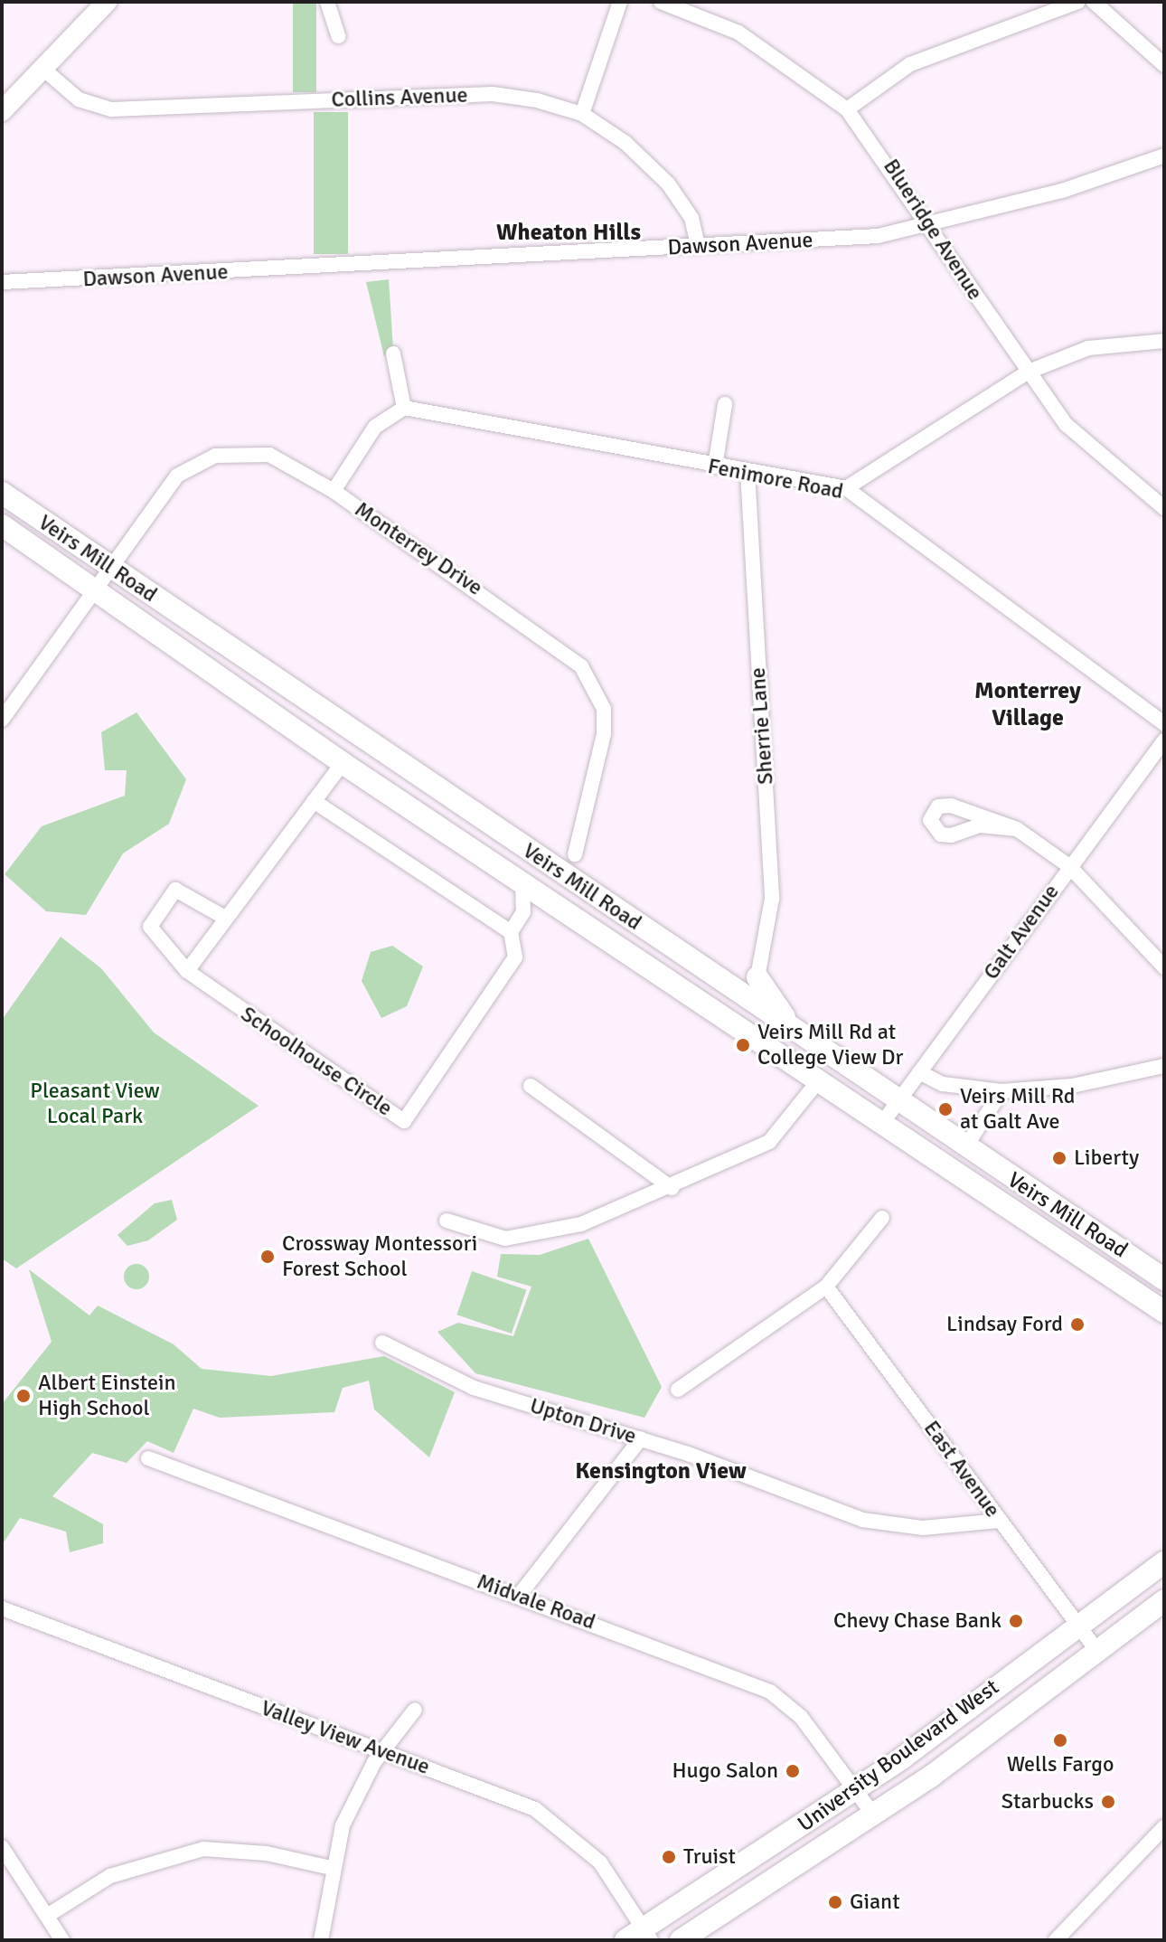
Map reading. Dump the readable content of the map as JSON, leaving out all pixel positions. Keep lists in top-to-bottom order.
{
  "streets": {
    "main road": ["Veirs Mill Road", "University Boulevard West"],
    "street": [
      "Collins Avenue",
      "Blueridge Avenue",
      "Dawson Avenue",
      "Fenimore Road",
      "Monterrey Drive",
      "Sherrie Lane",
      "Galt Avenue",
      "Schoolhouse Circle",
      "Upton Drive",
      "East Avenue",
      "Midvale Road",
      "Valley View Avenue"
    ]
  },
  "crossings": [
    ["Collins Avenue", "Dawson Avenue"],
    ["Blueridge Avenue", "Dawson Avenue"],
    ["Fenimore Road", "Sherrie Lane"],
    ["Monterrey Drive", "Veirs Mill Road"],
    ["Veirs Mill Road", "Galt Avenue"],
    ["Upton Drive", "East Avenue"],
    ["East Avenue", "University Boulevard West"],
    ["Midvale Road", "University Boulevard West"],
    ["Valley View Avenue", "University Boulevard West"]
  ],
  "districts": ["Wheaton Hills", "Monterrey Village", "Kensington View"],
  "parks": ["Pleasant View Local Park"],
  "places": [
    "Veirs Mill Rd at College View Dr",
    "Veirs Mill Rd at Galt Ave",
    "Liberty",
    "Crossway Montessori Forest School",
    "Lindsay Ford",
    "Albert Einstein High School",
    "Chevy Chase Bank",
    "Wells Fargo",
    "Hugo Salon",
    "Starbucks",
    "Truist",
    "Giant"
  ]
}
